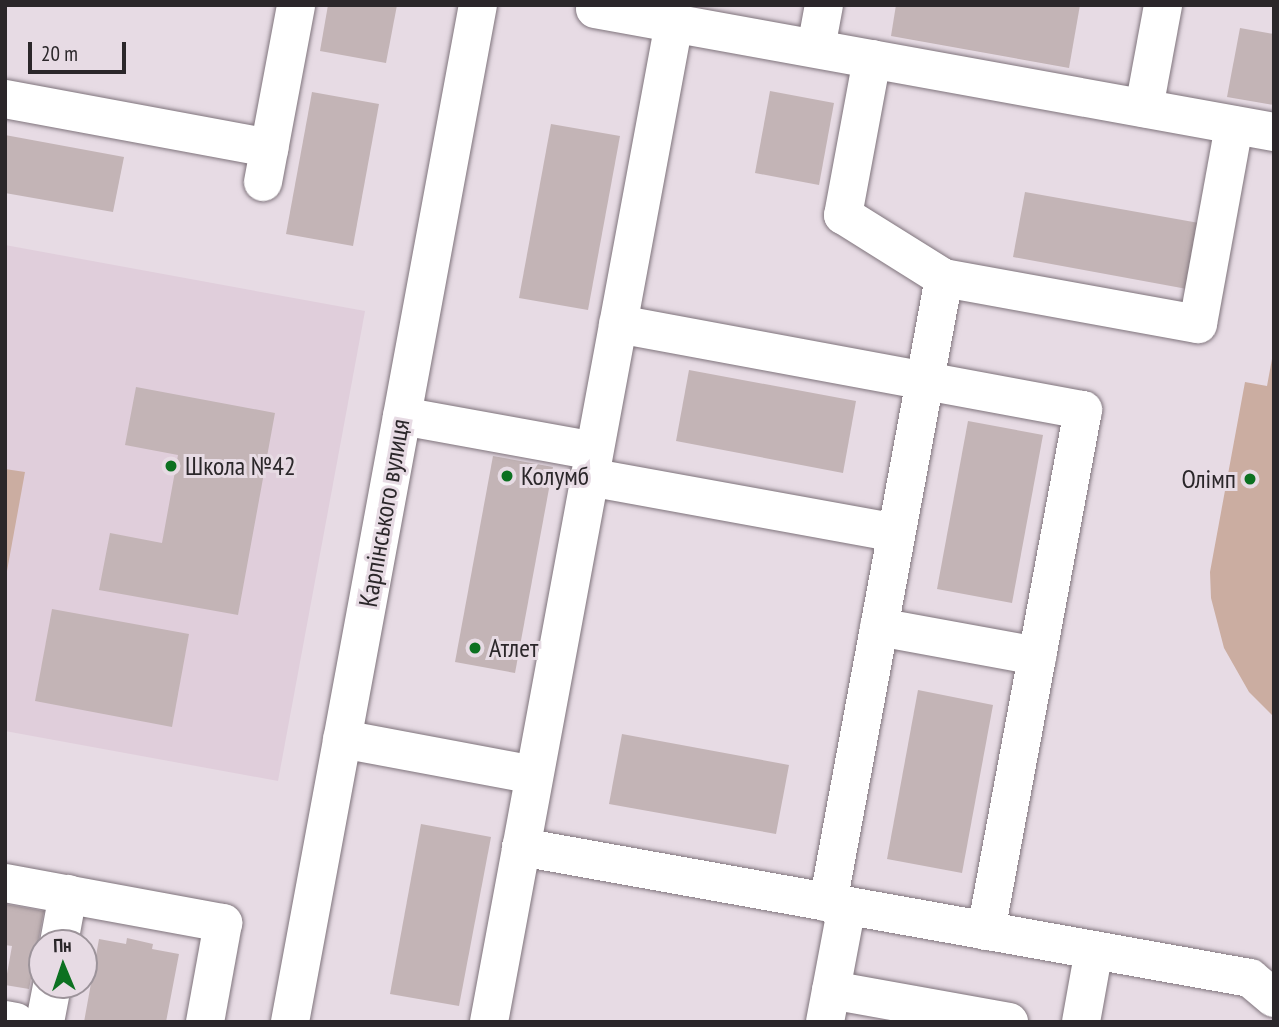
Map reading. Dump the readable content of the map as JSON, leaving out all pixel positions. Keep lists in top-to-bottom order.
{
  "streets": {
    "street": ["Карпінського вулиця"]
  },
  "places": [
    "Школа №42",
    "Колумб",
    "Олімп",
    "Атлет"
  ],
  "scale_bar": "20 m",
  "north": "top"
}
